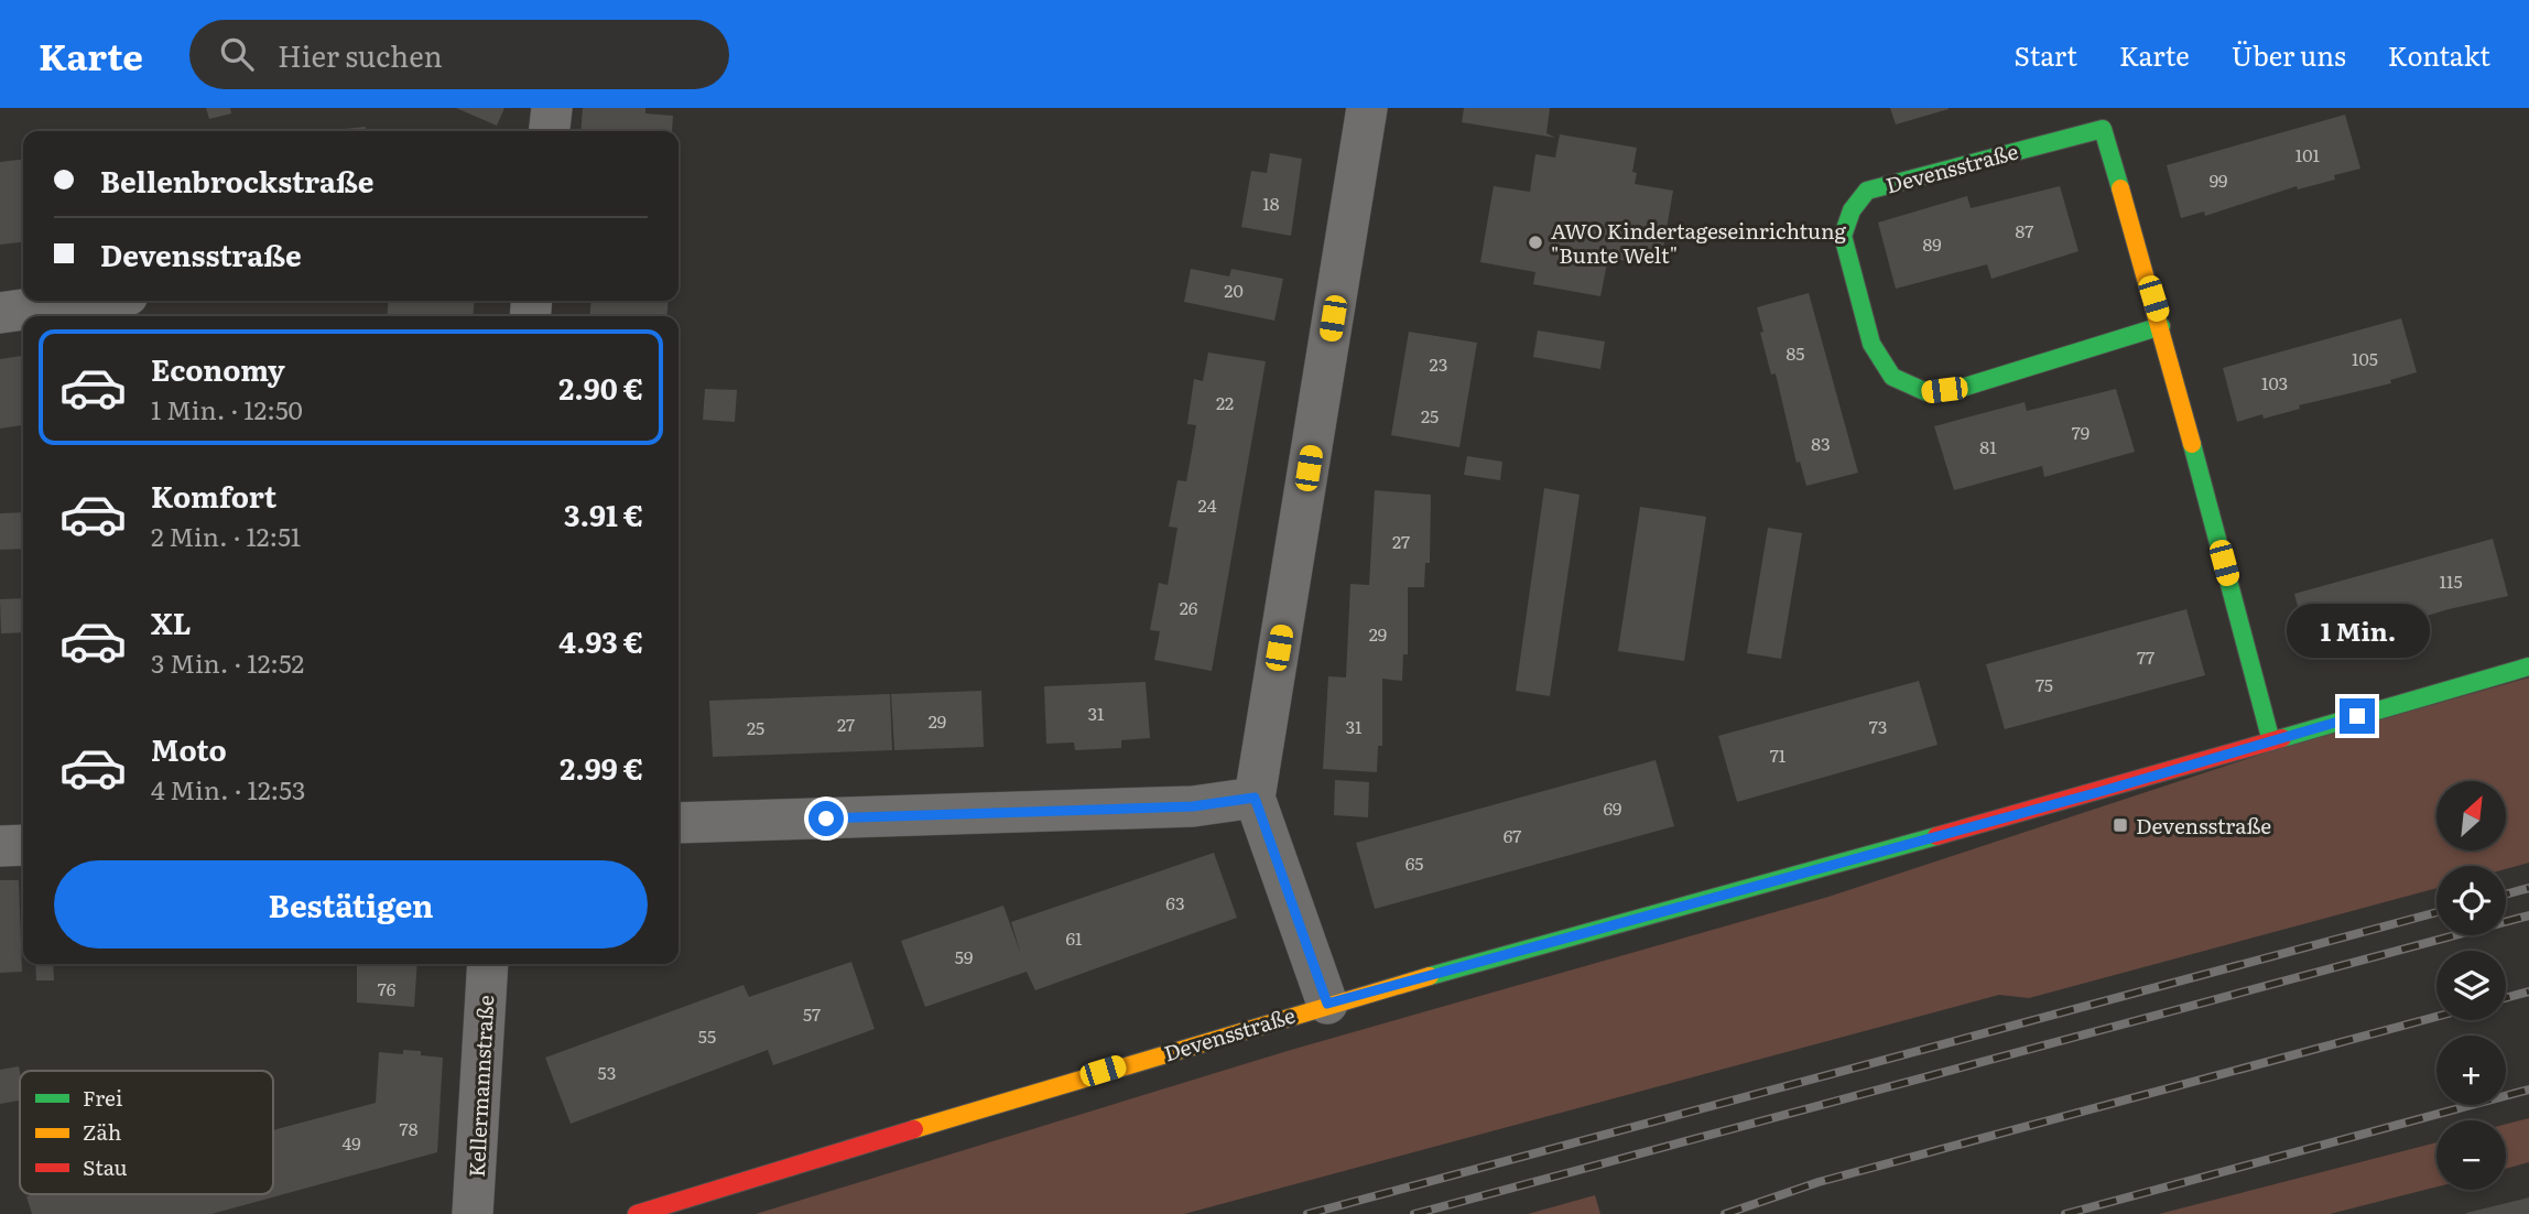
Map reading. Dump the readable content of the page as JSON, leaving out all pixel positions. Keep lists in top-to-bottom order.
{
  "streets": {
    "street": ["Devensstraße", "Kellermannstraße"]
  },
  "places": {
    "other": ["AWO Kindertageseinrichtung \"Bunte Welt\""],
    "transit": ["Devensstraße"]
  },
  "house_numbers": [
    "101",
    "99",
    "18",
    "87",
    "89",
    "20",
    "85",
    "105",
    "23",
    "103",
    "22",
    "25",
    "79",
    "83",
    "81",
    "24",
    "27",
    "115",
    "26",
    "29",
    "77",
    "75",
    "31",
    "29",
    "27",
    "31",
    "73",
    "25",
    "71",
    "69",
    "67",
    "65",
    "63",
    "61",
    "59",
    "76",
    "57",
    "55",
    "53",
    "78",
    "49"
  ],
  "legend": ["Frei", "Zäh", "Stau"],
  "north": "top right",
  "page": {
    "header": "Karte",
    "search": "Hier suchen",
    "nav": [
      "Start",
      "Karte",
      "Über uns",
      "Kontakt"
    ],
    "banner": ["Bellenbrockstraße", "Devensstraße"],
    "list": [
      {
        "name": "Economy",
        "note": "1 Min. · 12:50",
        "value": "2.90 €"
      },
      {
        "name": "Komfort",
        "note": "2 Min. · 12:51",
        "value": "3.91 €"
      },
      {
        "name": "XL",
        "note": "3 Min. · 12:52",
        "value": "4.93 €"
      },
      {
        "name": "Moto",
        "note": "4 Min. · 12:53",
        "value": "2.99 €"
      }
    ],
    "bubble": "1 Min.",
    "map_buttons": ["+", "−"],
    "buttons": "Bestätigen"
  }
}
